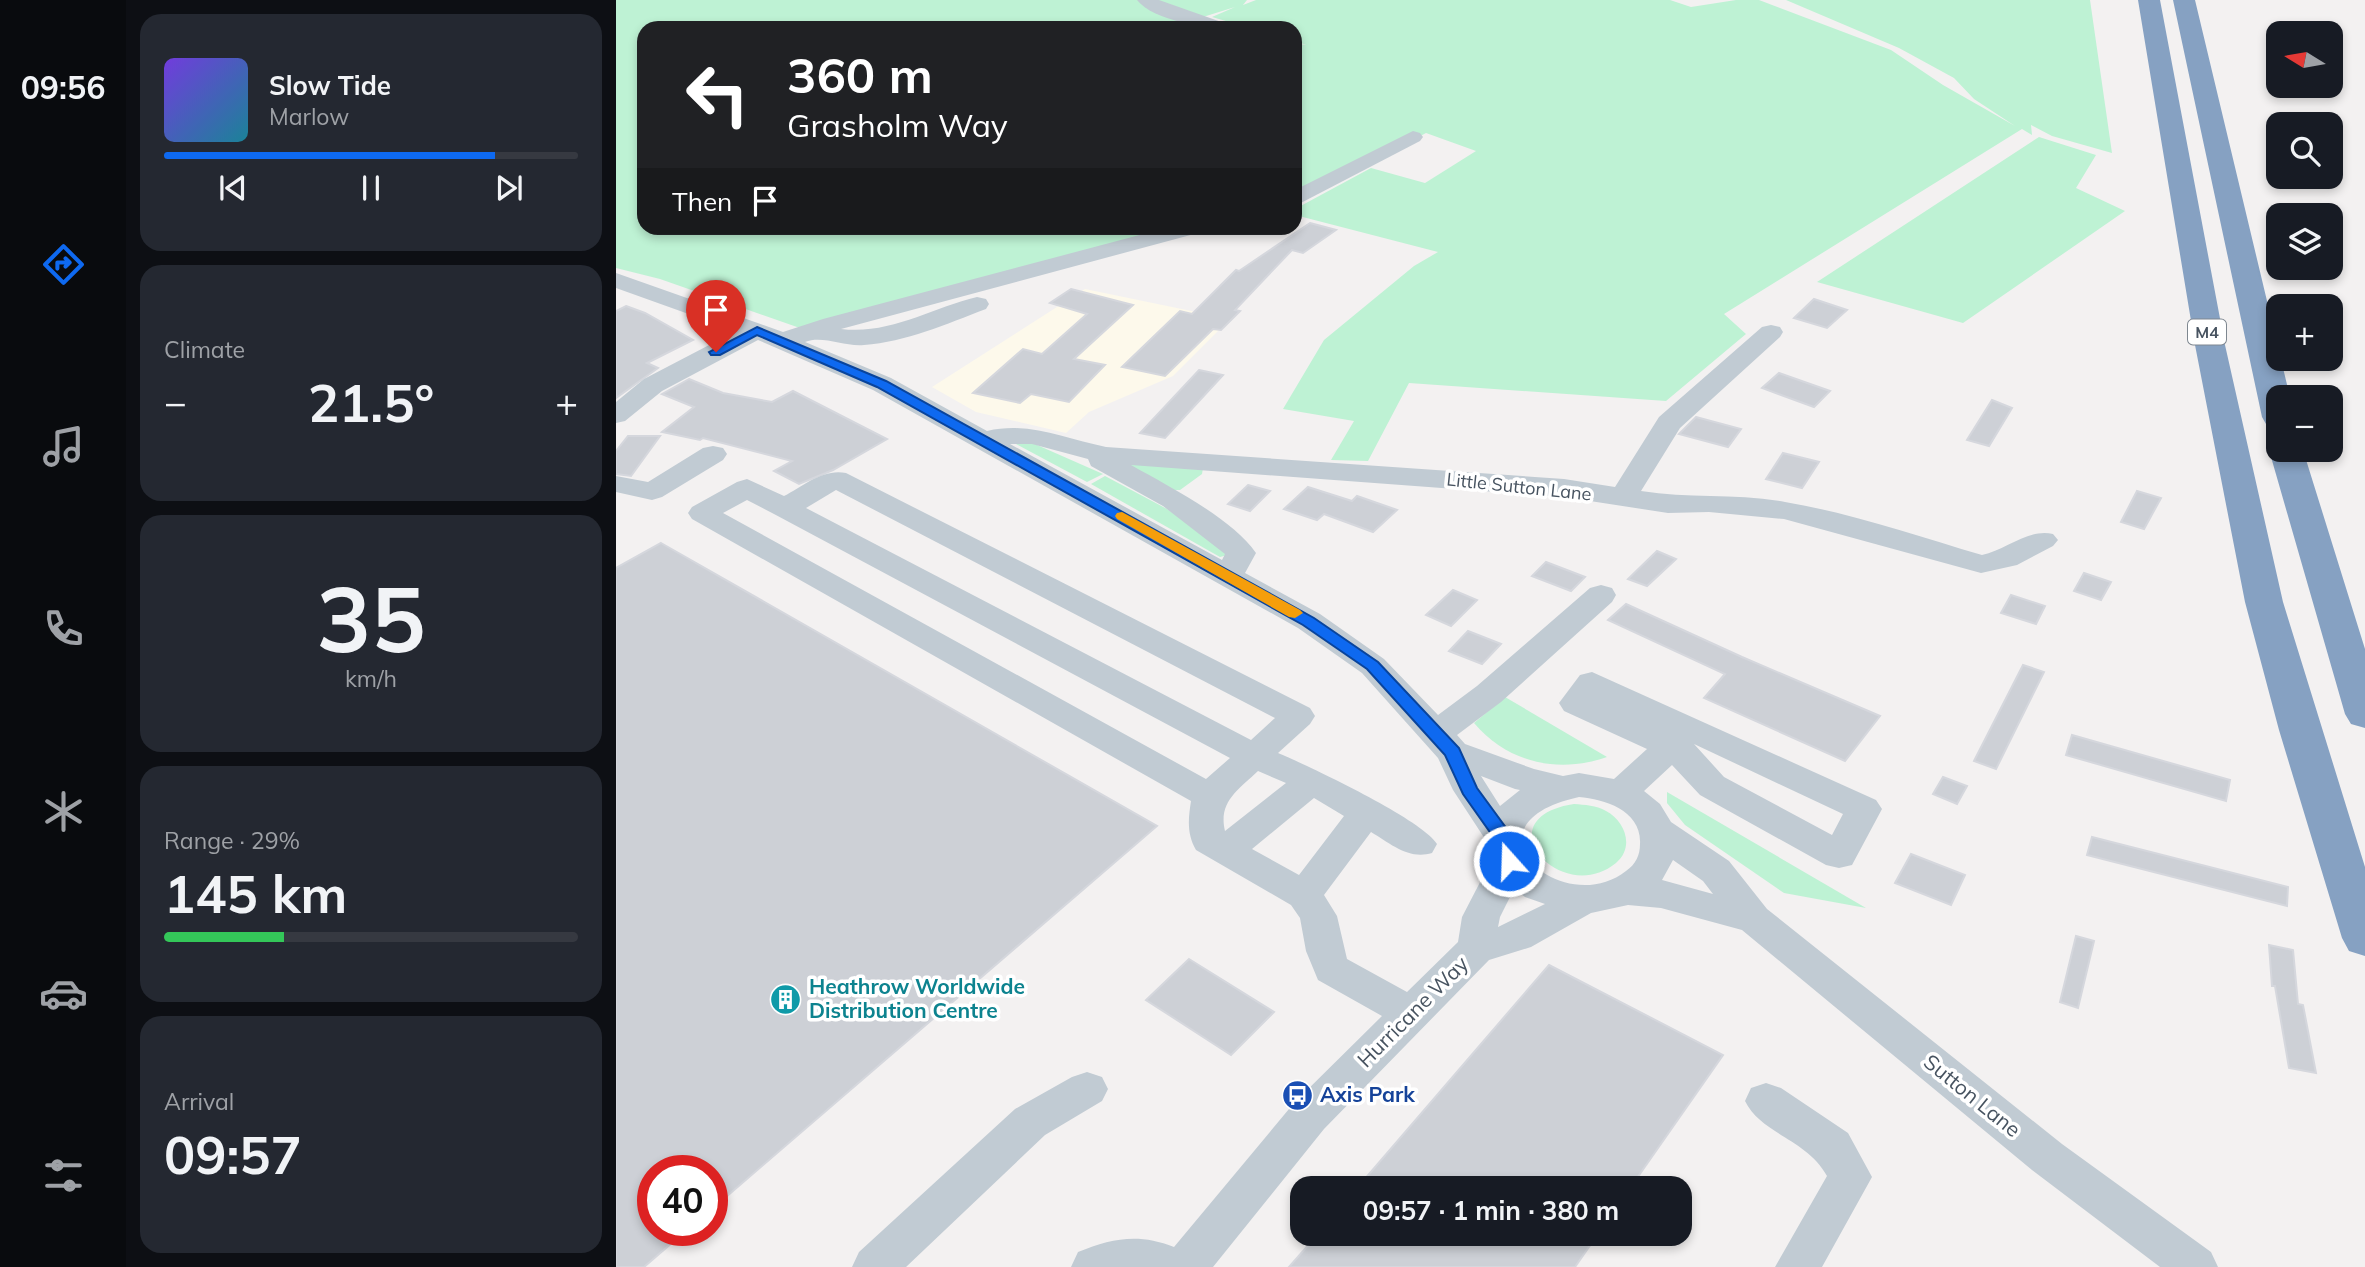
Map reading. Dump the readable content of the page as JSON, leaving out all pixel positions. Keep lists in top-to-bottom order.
{
  "streets": {
    "highway": ["M4"],
    "street": ["Little Sutton Lane", "Hurricane Way", "Sutton Lane"]
  },
  "crossings": [
    ["Hurricane Way", "Sutton Lane"]
  ],
  "places": {
    "building": ["Heathrow Worldwide Distribution Centre"],
    "bus stop": ["Axis Park"]
  },
  "north": "left",
  "page": {
    "tabs": "09:56",
    "map_buttons": ["+", "−"],
    "turn": ["360 m", "Grasholm Way"],
    "song": ["Slow Tide", "Marlow"],
    "then": "Then",
    "tile": [
      "Climate",
      ["35", "km/h"],
      ["Range · 29%", "145 km"],
      ["Arrival", "09:57"]
    ],
    "heat": ["−", "21.5°", "+"],
    "limit": "40",
    "trip": "09:57 · 1 min · 380 m"
  }
}
